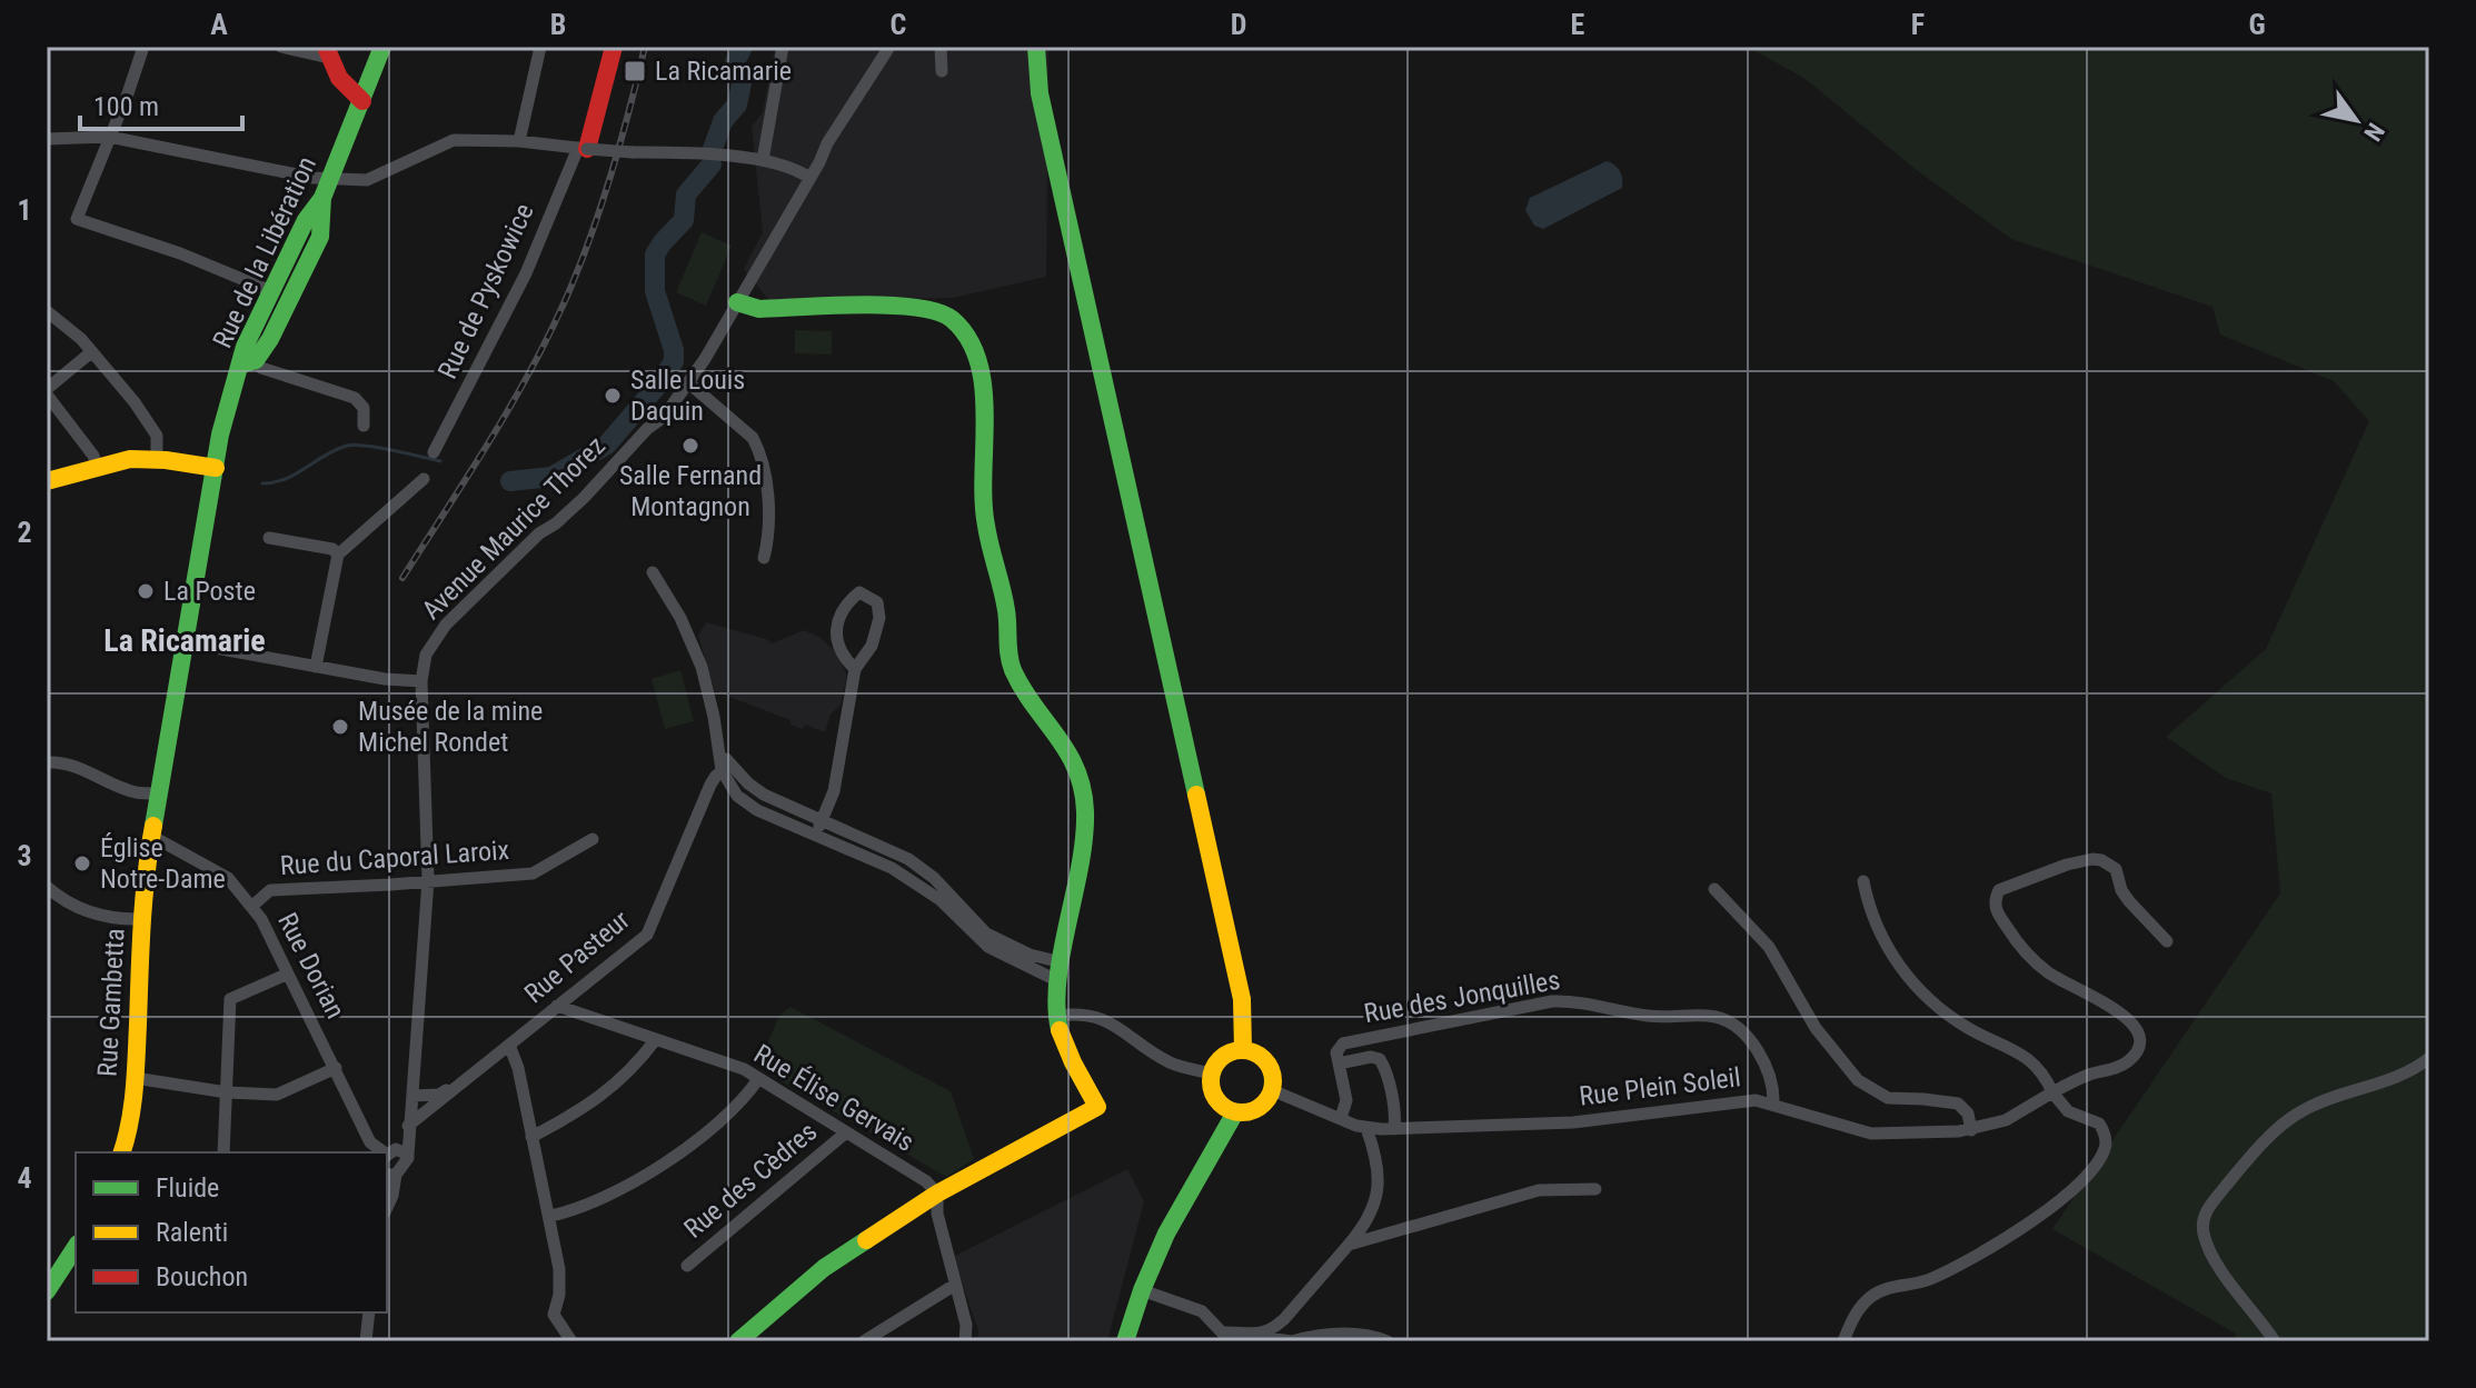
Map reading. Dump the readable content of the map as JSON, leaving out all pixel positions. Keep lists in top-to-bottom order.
{
  "streets": {
    "main road": ["Rue de la Libération", "Rue Gambetta"],
    "street": [
      "Rue de Pyskowice",
      "Avenue Maurice Thorez",
      "Rue du Caporal Laroix",
      "Rue Pasteur",
      "Rue Dorian",
      "Rue des Jonquilles",
      "Rue Plein Soleil",
      "Rue Élise Gervais",
      "Rue des Cèdres"
    ]
  },
  "crossings": [
    ["Rue de la Libération", "Rue Gambetta"],
    ["Avenue Maurice Thorez", "Rue du Caporal Laroix"],
    ["Avenue Maurice Thorez", "Rue Pasteur"],
    ["Avenue Maurice Thorez", "Rue Dorian"],
    ["Rue du Caporal Laroix", "Rue Dorian"],
    ["Rue Pasteur", "Rue Élise Gervais"],
    ["Rue Dorian", "Rue Gambetta"],
    ["Rue des Jonquilles", "Rue Plein Soleil"],
    ["Rue Élise Gervais", "Rue des Cèdres"]
  ],
  "districts": ["La Ricamarie"],
  "places": {
    "transit": ["La Ricamarie"],
    "other": [
      "Salle Louis Daquin",
      "Salle Fernand Montagnon",
      "La Poste",
      "Musée de la mine Michel Rondet",
      "Église Notre-Dame"
    ]
  },
  "legend": ["Fluide", "Ralenti", "Bouchon"],
  "scale_bar": "100 m",
  "north": "bottom right",
  "grid": {
    "columns": [
      "A",
      "B",
      "C",
      "D",
      "E",
      "F",
      "G"
    ],
    "rows": [
      "1",
      "2",
      "3",
      "4"
    ]
  }
}
